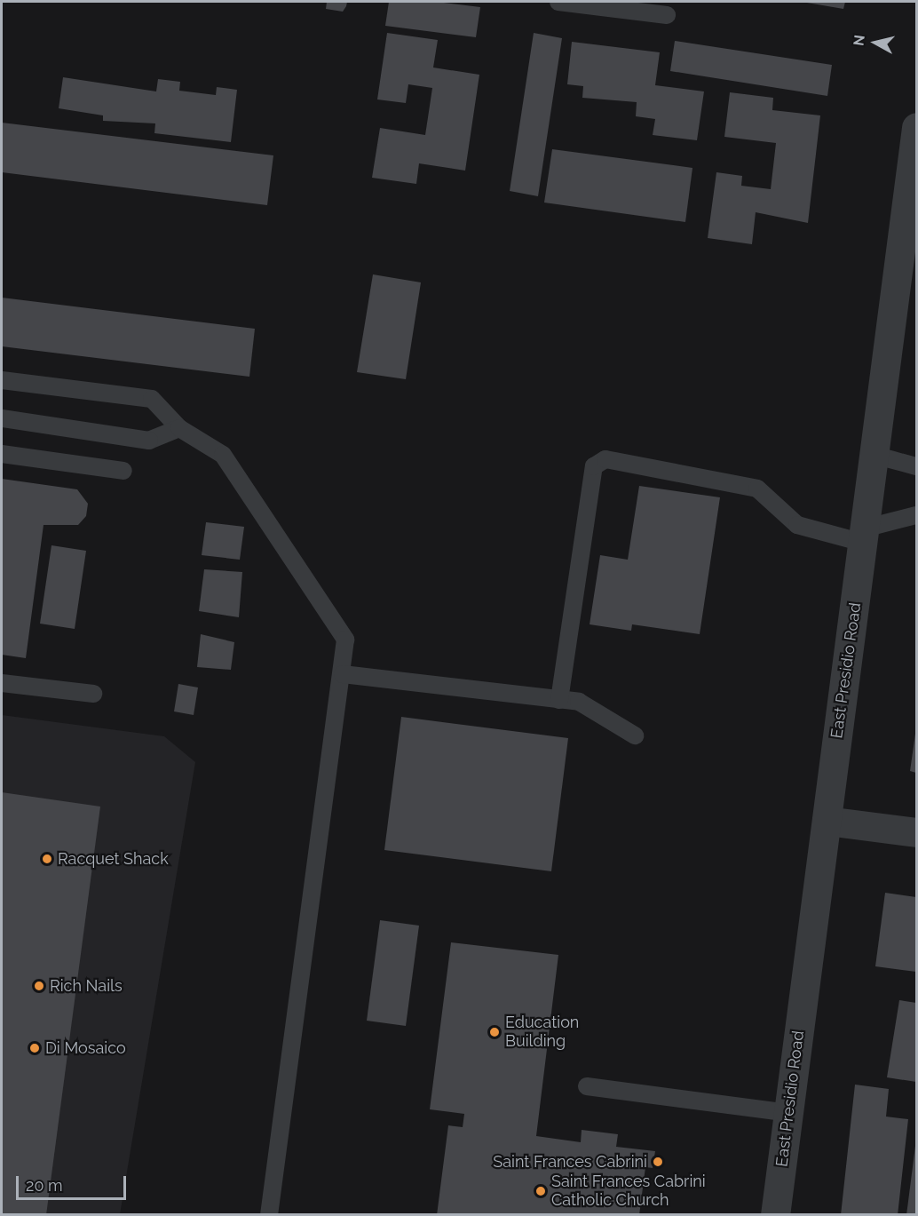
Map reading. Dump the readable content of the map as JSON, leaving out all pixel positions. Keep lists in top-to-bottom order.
{
  "streets": {
    "street": ["East Presidio Road"]
  },
  "places": [
    "Racquet Shack",
    "Rich Nails",
    "Education Building",
    "Di Mosaico",
    "Saint Frances Cabrini",
    "Saint Frances Cabrini Catholic Church"
  ],
  "scale_bar": "20 m",
  "north": "left"
}
